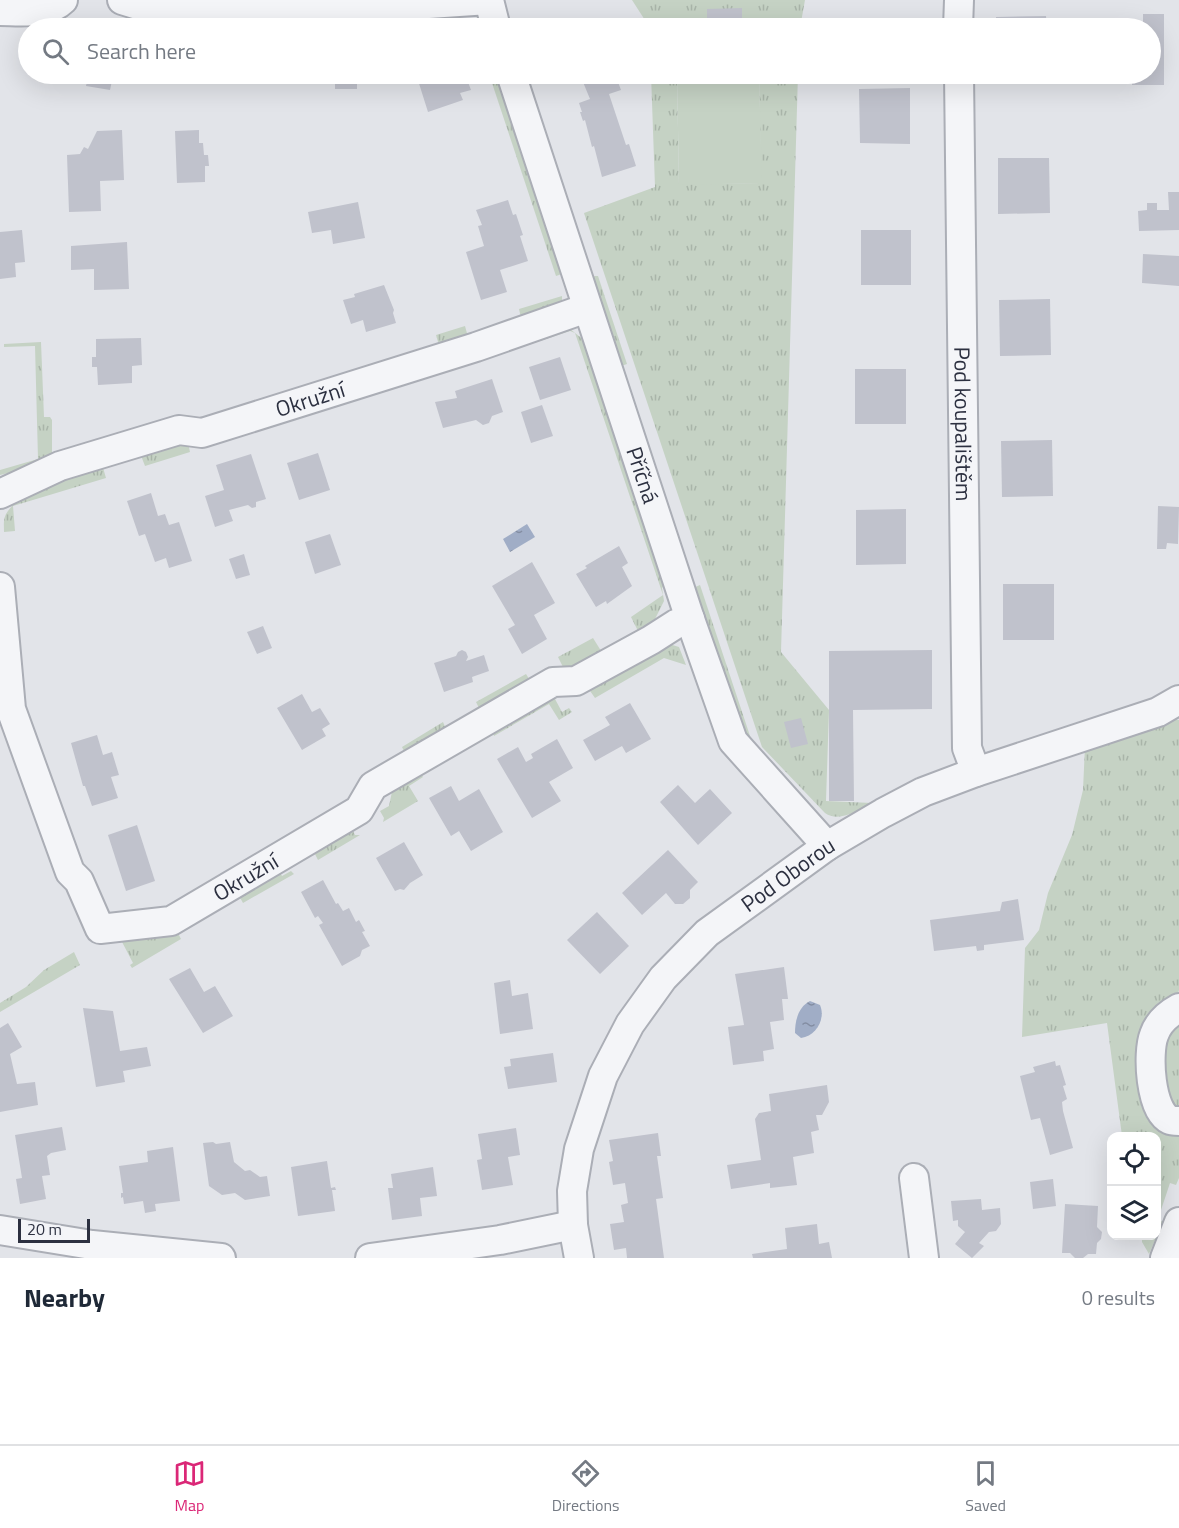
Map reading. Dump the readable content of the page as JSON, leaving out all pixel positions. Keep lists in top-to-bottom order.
{
  "streets": {
    "street": [
      "Okružní",
      "Pod koupalištěm",
      "Příčná",
      "Pod Oborou"
    ]
  },
  "crossings": [
    ["Okružní", "Příčná"],
    ["Pod koupalištěm", "Pod Oborou"],
    ["Příčná", "Pod Oborou"]
  ],
  "scale_bar": "20 m",
  "page": {
    "search": "Search here",
    "scale": "20 m",
    "heading": ["Nearby", "0 results"],
    "nav": ["Map", "Directions", "Saved"]
  }
}
